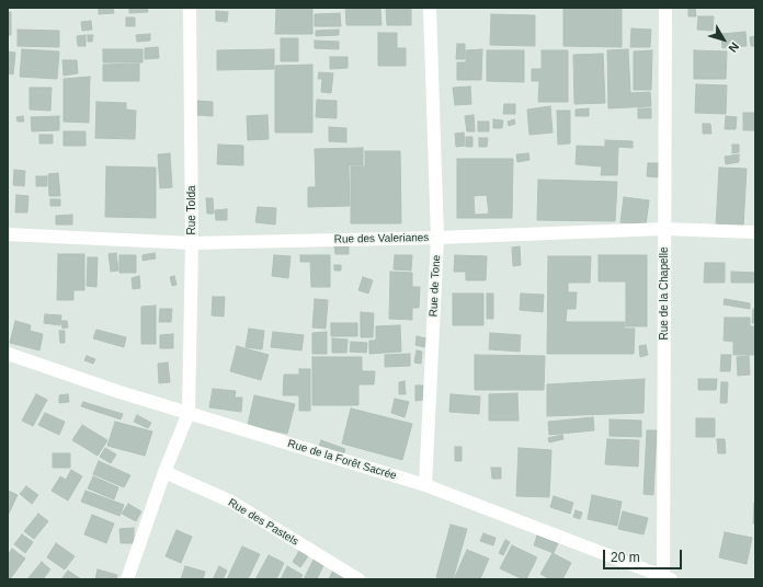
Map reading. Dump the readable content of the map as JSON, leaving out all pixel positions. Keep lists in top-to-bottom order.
{
  "streets": {
    "street": [
      "Rue Tolda",
      "Rue des Valerianes",
      "Rue de Tone",
      "Rue de la Chapelle",
      "Rue de la Forêt Sacrée",
      "Rue des Pastels"
    ]
  },
  "crossings": [
    ["Rue Tolda", "Rue des Valerianes"],
    ["Rue Tolda", "Rue de la Forêt Sacrée"],
    ["Rue des Valerianes", "Rue de Tone"],
    ["Rue des Valerianes", "Rue de la Chapelle"],
    ["Rue de Tone", "Rue de la Forêt Sacrée"],
    ["Rue de la Chapelle", "Rue de la Forêt Sacrée"]
  ],
  "scale_bar": "20 m",
  "north": "bottom right"
}
